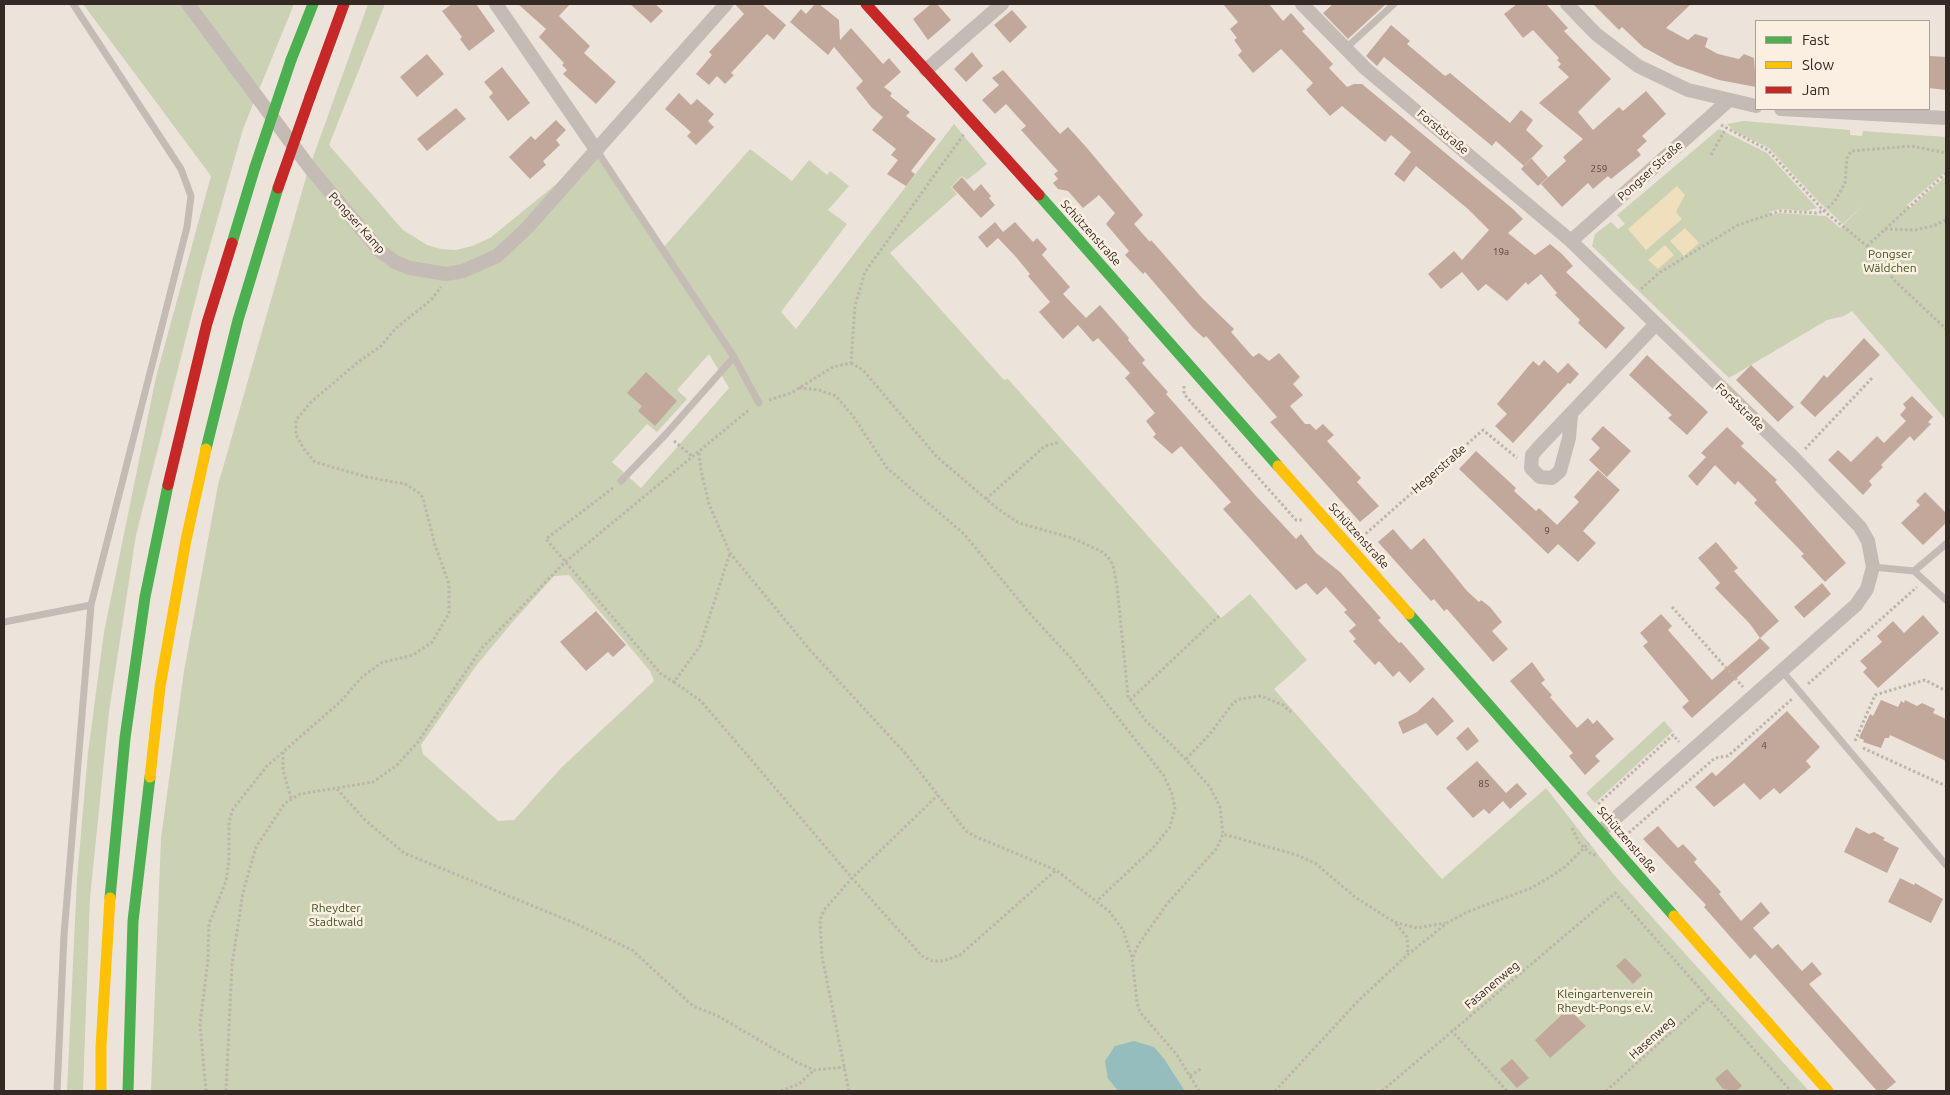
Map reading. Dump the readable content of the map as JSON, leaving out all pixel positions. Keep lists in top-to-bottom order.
{
  "streets": {
    "main road": ["Schützenstraße"],
    "street": ["Forststraße", "Pongser Straße", "Pongser Kamp"],
    "path": ["Hegerstraße", "Fasanenweg", "Hasenweg"]
  },
  "crossings": [
    ["Forststraße", "Pongser Straße"],
    ["Forststraße", "Schützenstraße"],
    ["Schützenstraße", "Hegerstraße"],
    ["Fasanenweg", "Hasenweg"]
  ],
  "parks": ["Pongser Wäldchen", "Rheydter Stadtwald", "Kleingartenverein Rheydt-Pongs e.V."],
  "house_numbers": [
    "259",
    "19a",
    "9",
    "4",
    "85"
  ],
  "legend": ["Fast", "Slow", "Jam"]
}
